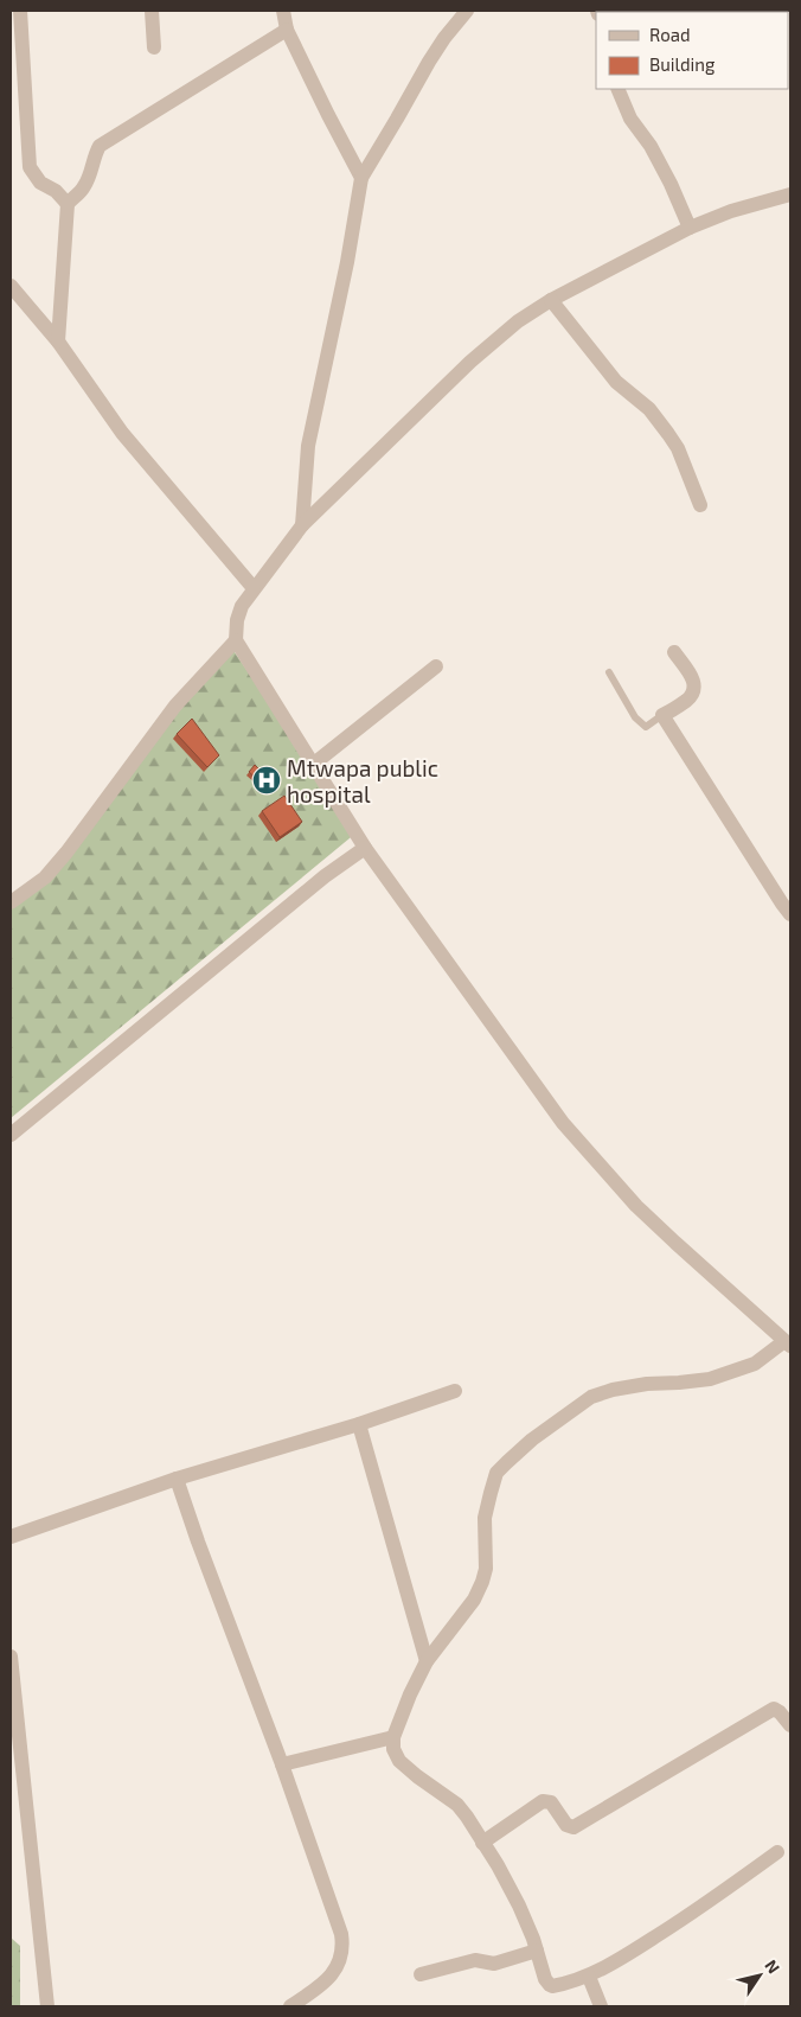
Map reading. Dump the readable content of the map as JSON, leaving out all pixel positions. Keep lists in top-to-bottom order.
{
  "places": {
    "hospital": ["Mtwapa public hospital"]
  },
  "legend": ["Road", "Building"],
  "north": "top right"
}
